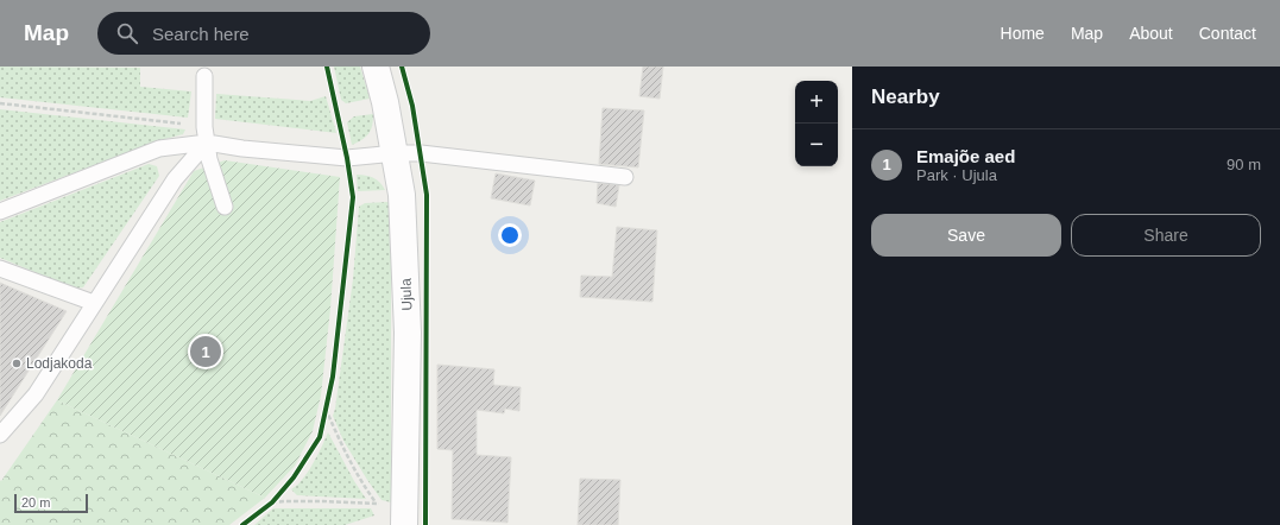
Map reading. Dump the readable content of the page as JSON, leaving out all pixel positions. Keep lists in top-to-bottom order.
{
  "streets": {
    "street": ["Ujula"]
  },
  "places": ["Lodjakoda"],
  "scale_bar": "20 m",
  "page": {
    "header": "Map",
    "search": "Search here",
    "nav": [
      "Home",
      "Map",
      "About",
      "Contact"
    ],
    "heading": "Nearby",
    "map_buttons": ["+", "−"],
    "list": [
      {
        "mark": "1",
        "name": "Emajõe aed",
        "note": "Park · Ujula",
        "value": "90 m"
      }
    ],
    "buttons": ["Save", "Share"],
    "pins": "1",
    "scale": "20 m"
  }
}
